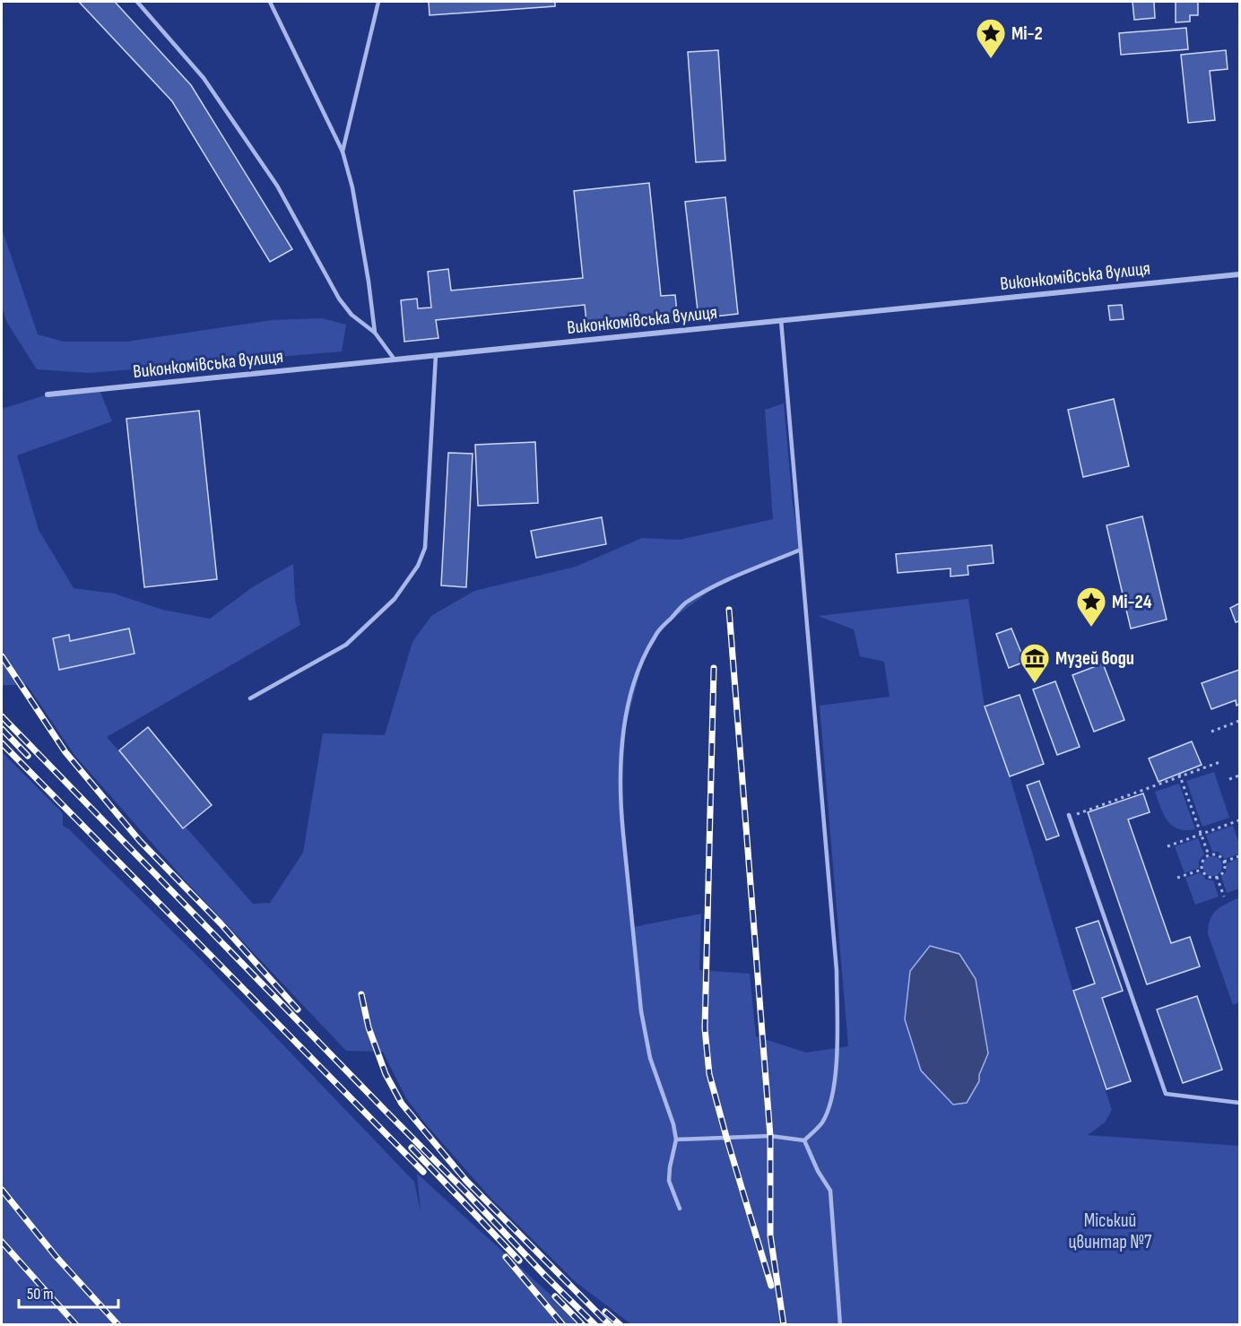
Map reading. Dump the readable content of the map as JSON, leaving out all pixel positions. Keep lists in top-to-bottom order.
{
  "streets": {
    "street": ["Виконкомівська вулиця"]
  },
  "parks": ["Міський цвинтар №7"],
  "places": {
    "place": ["Мі-2", "Мі-24"],
    "museum": ["Музей води"]
  },
  "scale_bar": "50 m"
}
